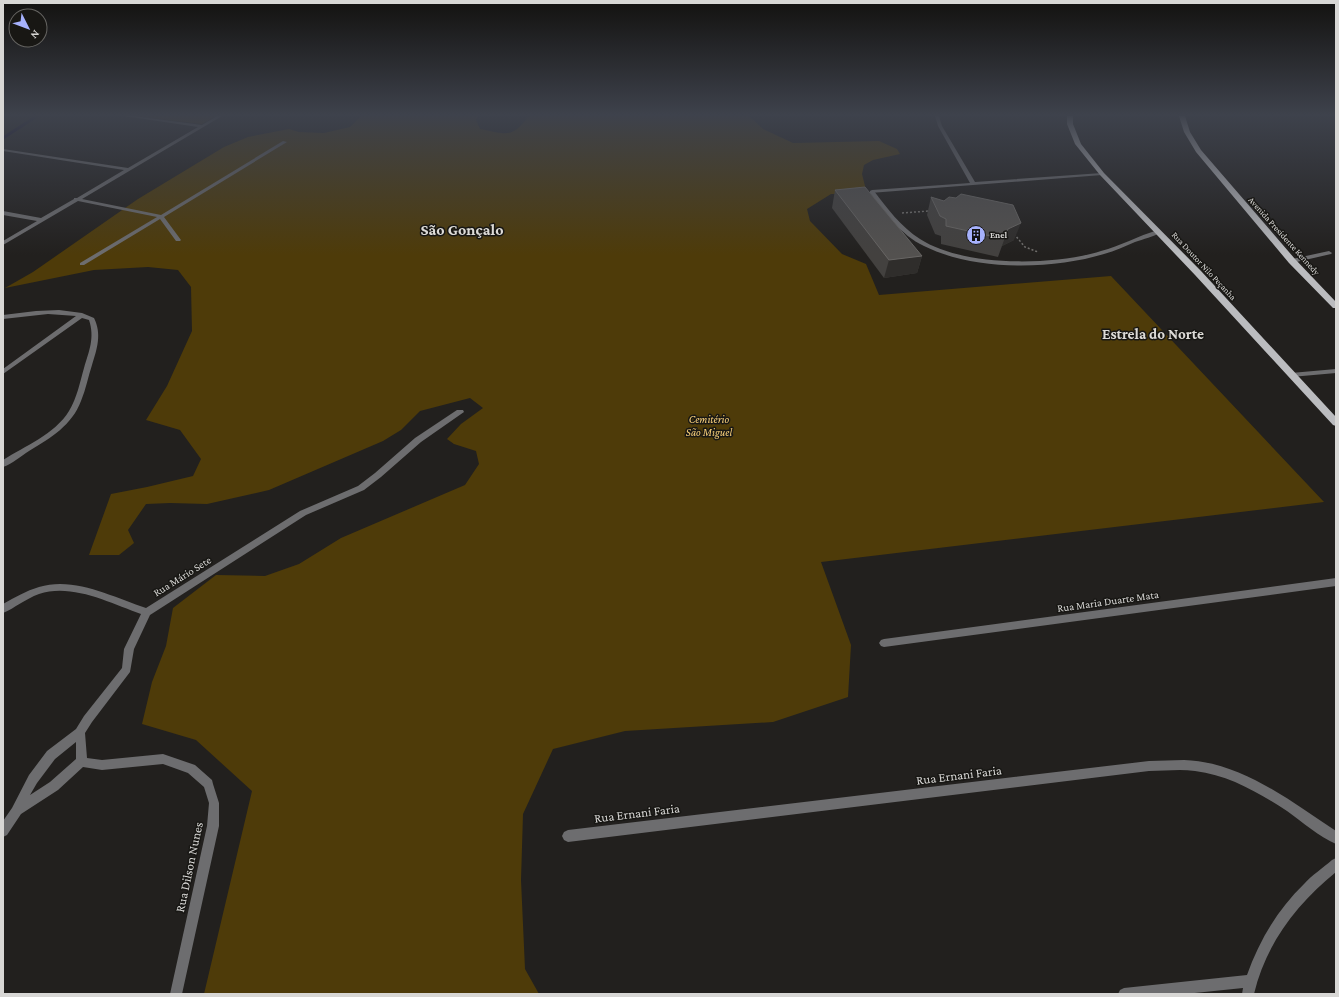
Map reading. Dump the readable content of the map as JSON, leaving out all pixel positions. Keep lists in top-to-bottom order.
{
  "streets": {
    "main road": ["Avenida Presidente Kennedy", "Rua Doutor Nilo Peçanha"],
    "street": [
      "Rua Mário Sete",
      "Rua Maria Duarte Mata",
      "Rua Ernani Faria",
      "Rua Dilson Nunes"
    ]
  },
  "districts": ["São Gonçalo", "Estrela do Norte"],
  "parks": ["Cemitério São Miguel"],
  "places": {
    "building": ["Enel"]
  },
  "north": "bottom right"
}
